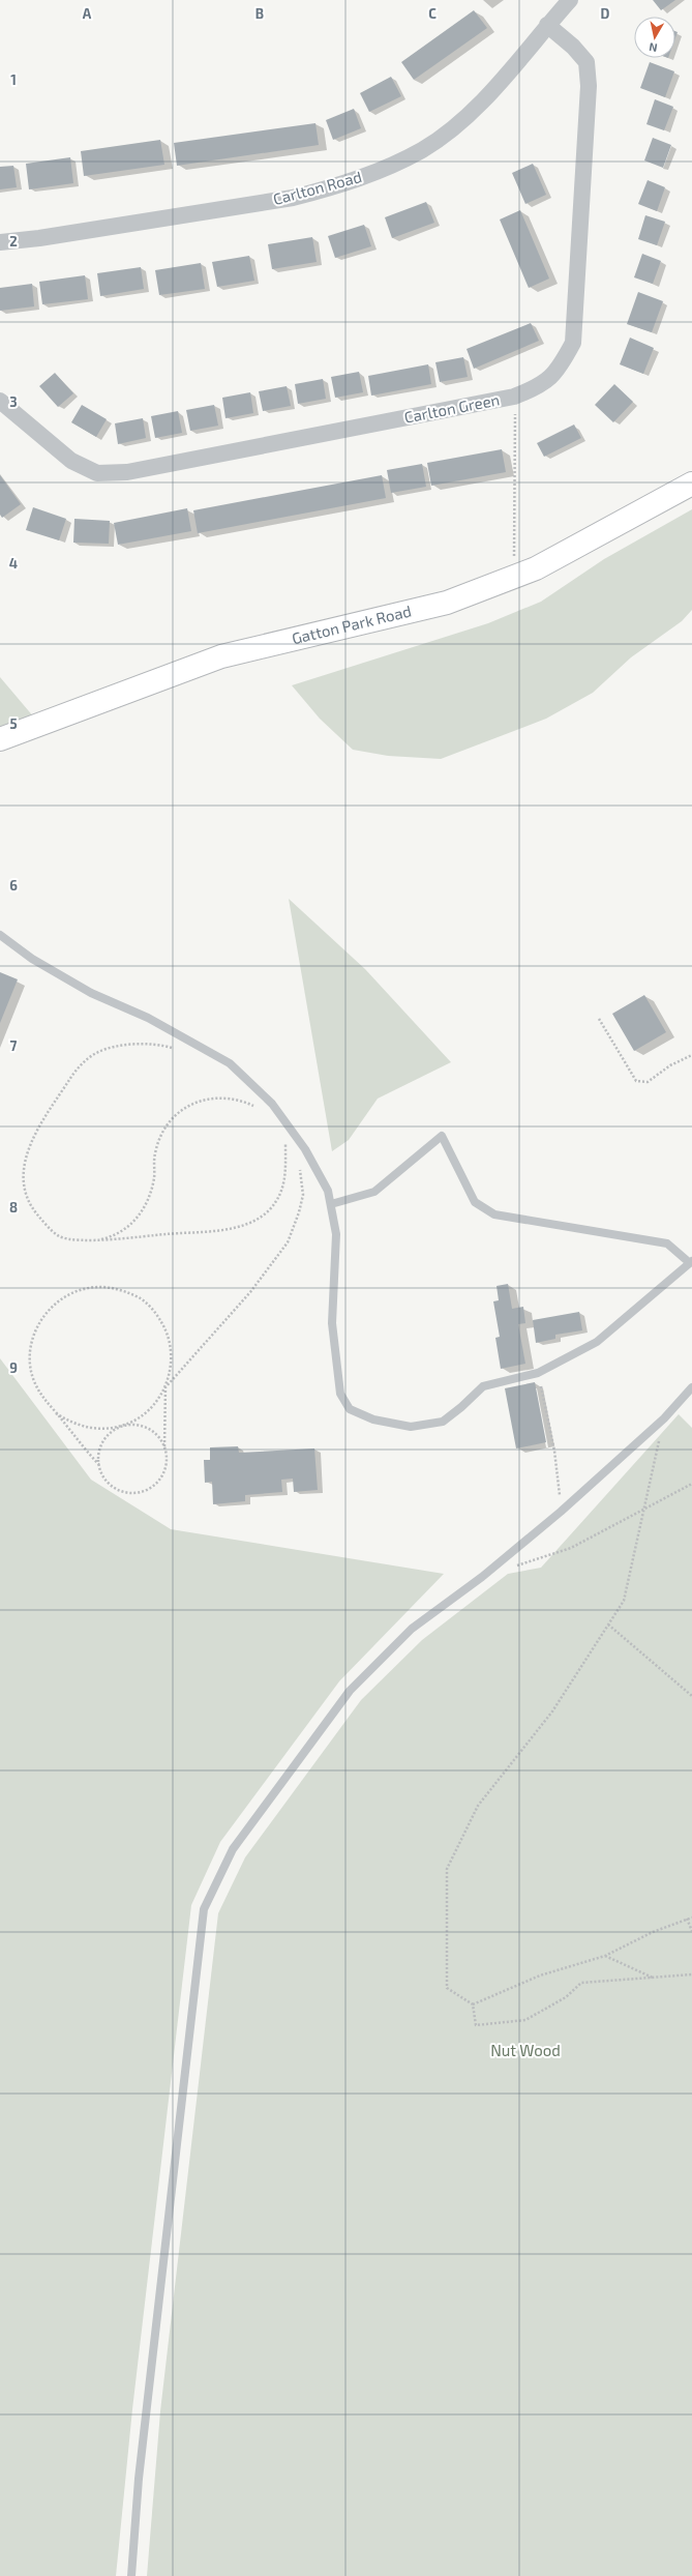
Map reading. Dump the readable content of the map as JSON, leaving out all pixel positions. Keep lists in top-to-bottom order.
{
  "streets": {
    "main road": ["Gatton Park Road"],
    "street": ["Carlton Road", "Carlton Green"]
  },
  "crossings": [
    ["Carlton Road", "Carlton Green"]
  ],
  "parks": ["Nut Wood"],
  "north": "bottom",
  "grid": {
    "columns": [
      "A",
      "B",
      "C",
      "D"
    ],
    "rows": [
      "1",
      "2",
      "3",
      "4",
      "5",
      "6",
      "7",
      "8",
      "9"
    ]
  }
}
